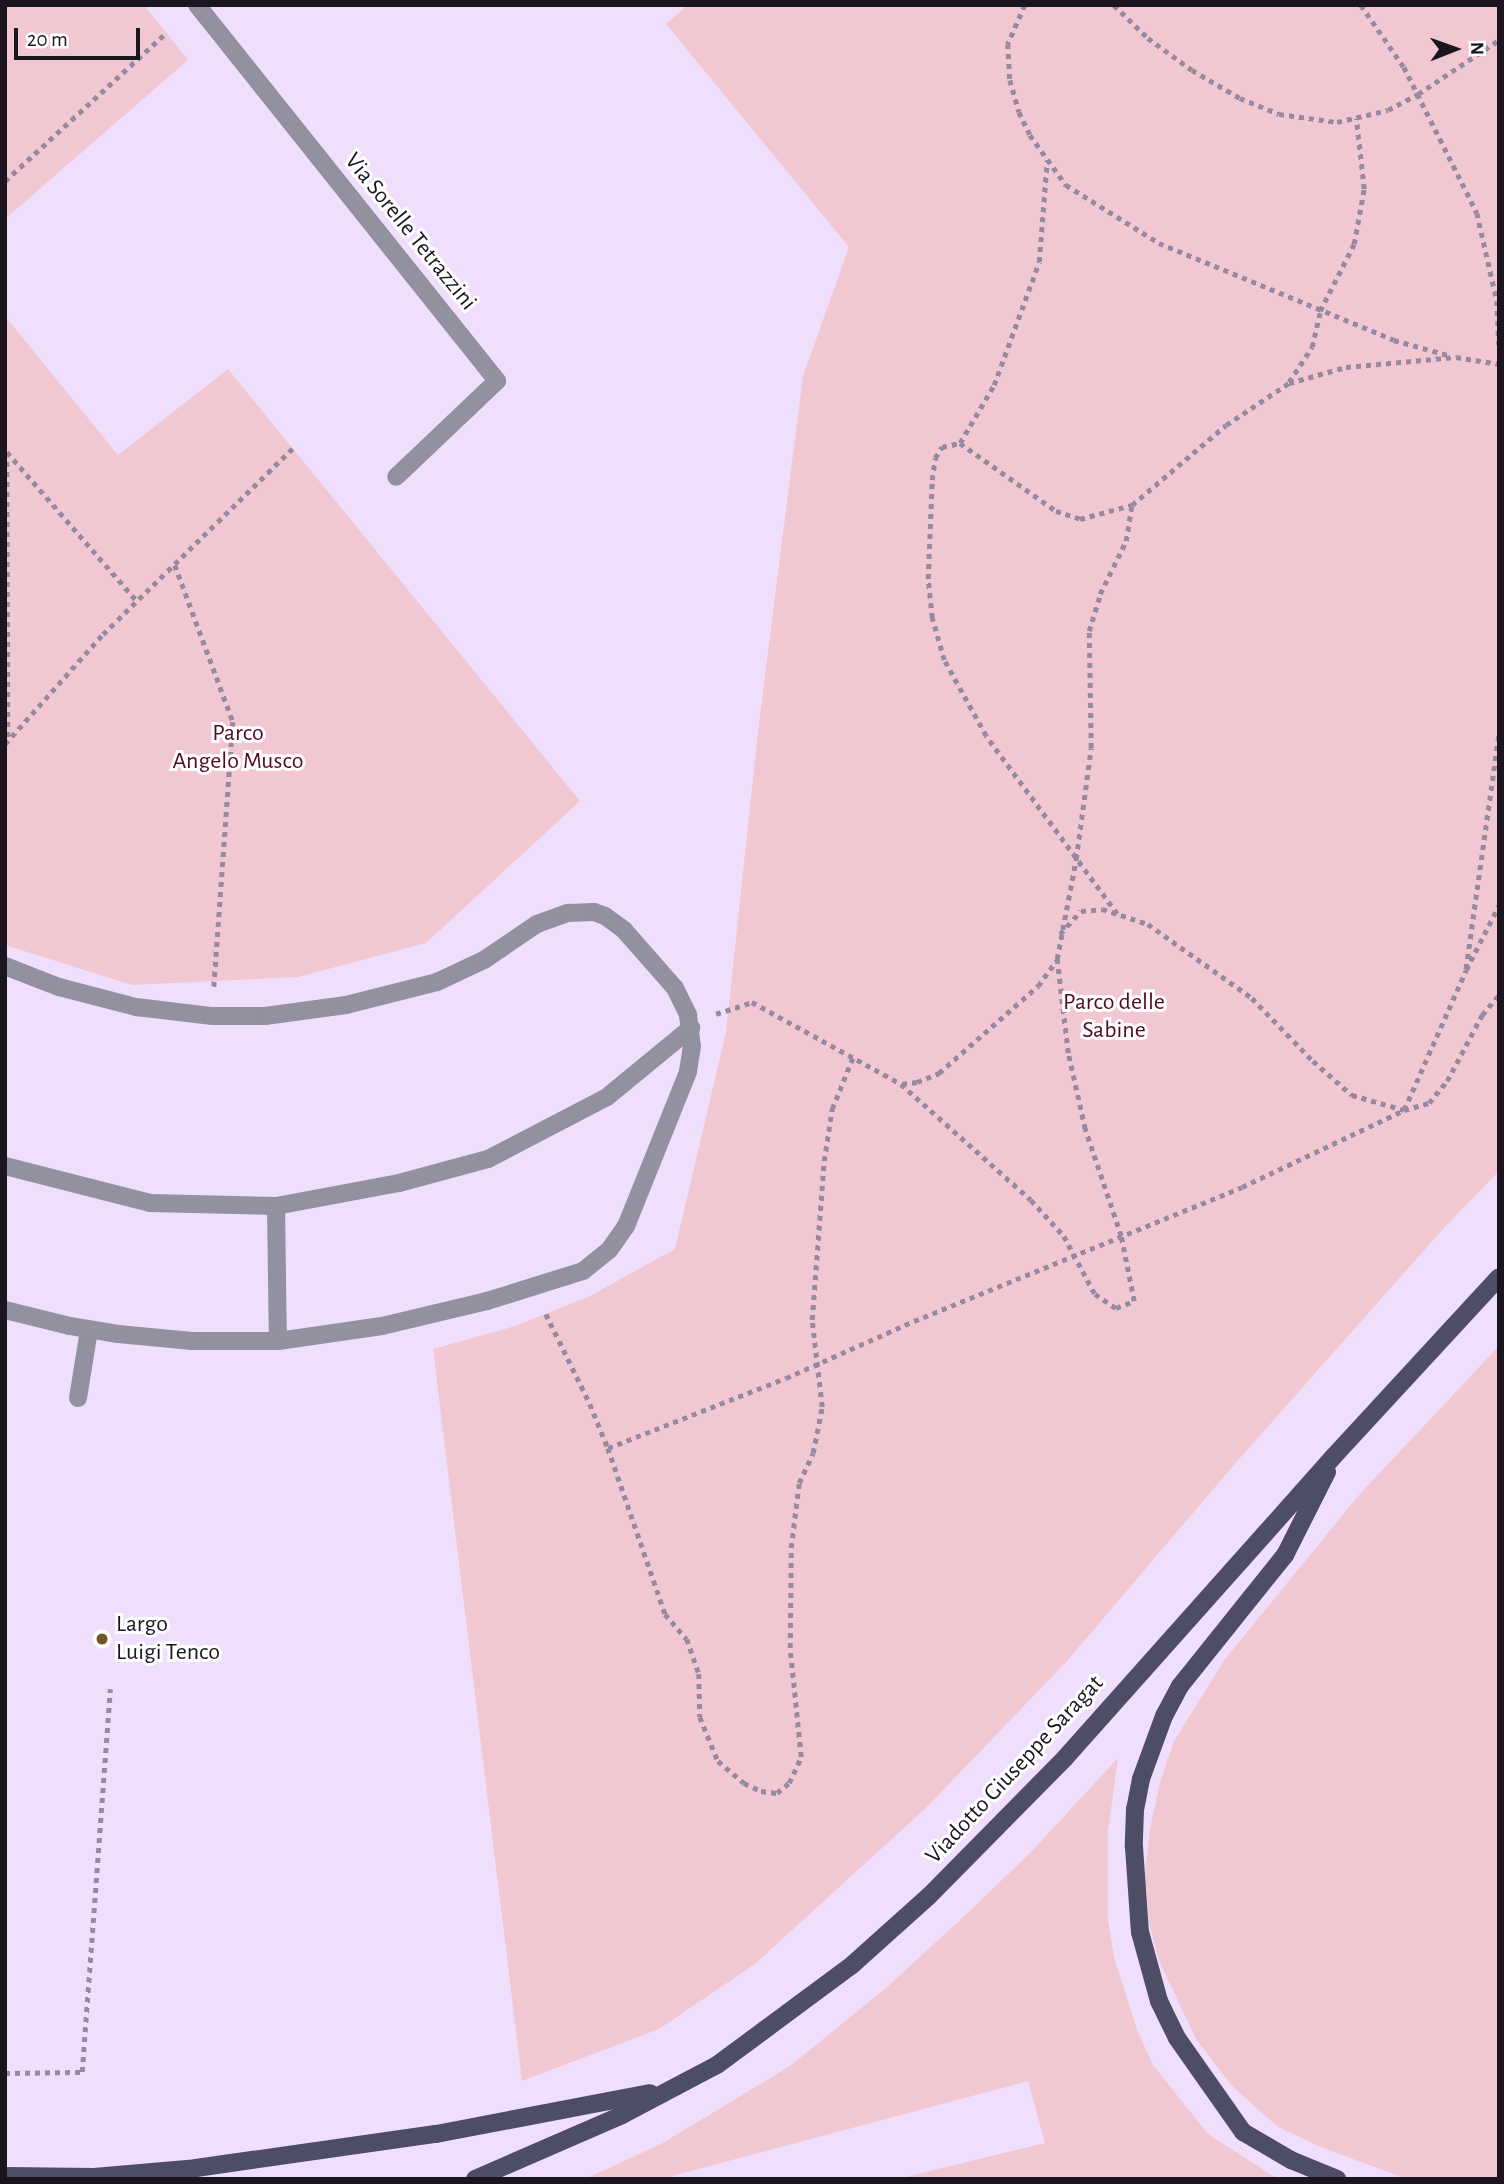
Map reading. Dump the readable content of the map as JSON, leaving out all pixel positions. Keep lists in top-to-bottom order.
{
  "streets": {
    "main road": ["Viadotto Giuseppe Saragat"],
    "street": ["Via Sorelle Tetrazzini"]
  },
  "parks": ["Parco Angelo Musco", "Parco delle Sabine"],
  "places": ["Largo Luigi Tenco"],
  "scale_bar": "20 m",
  "north": "right"
}
